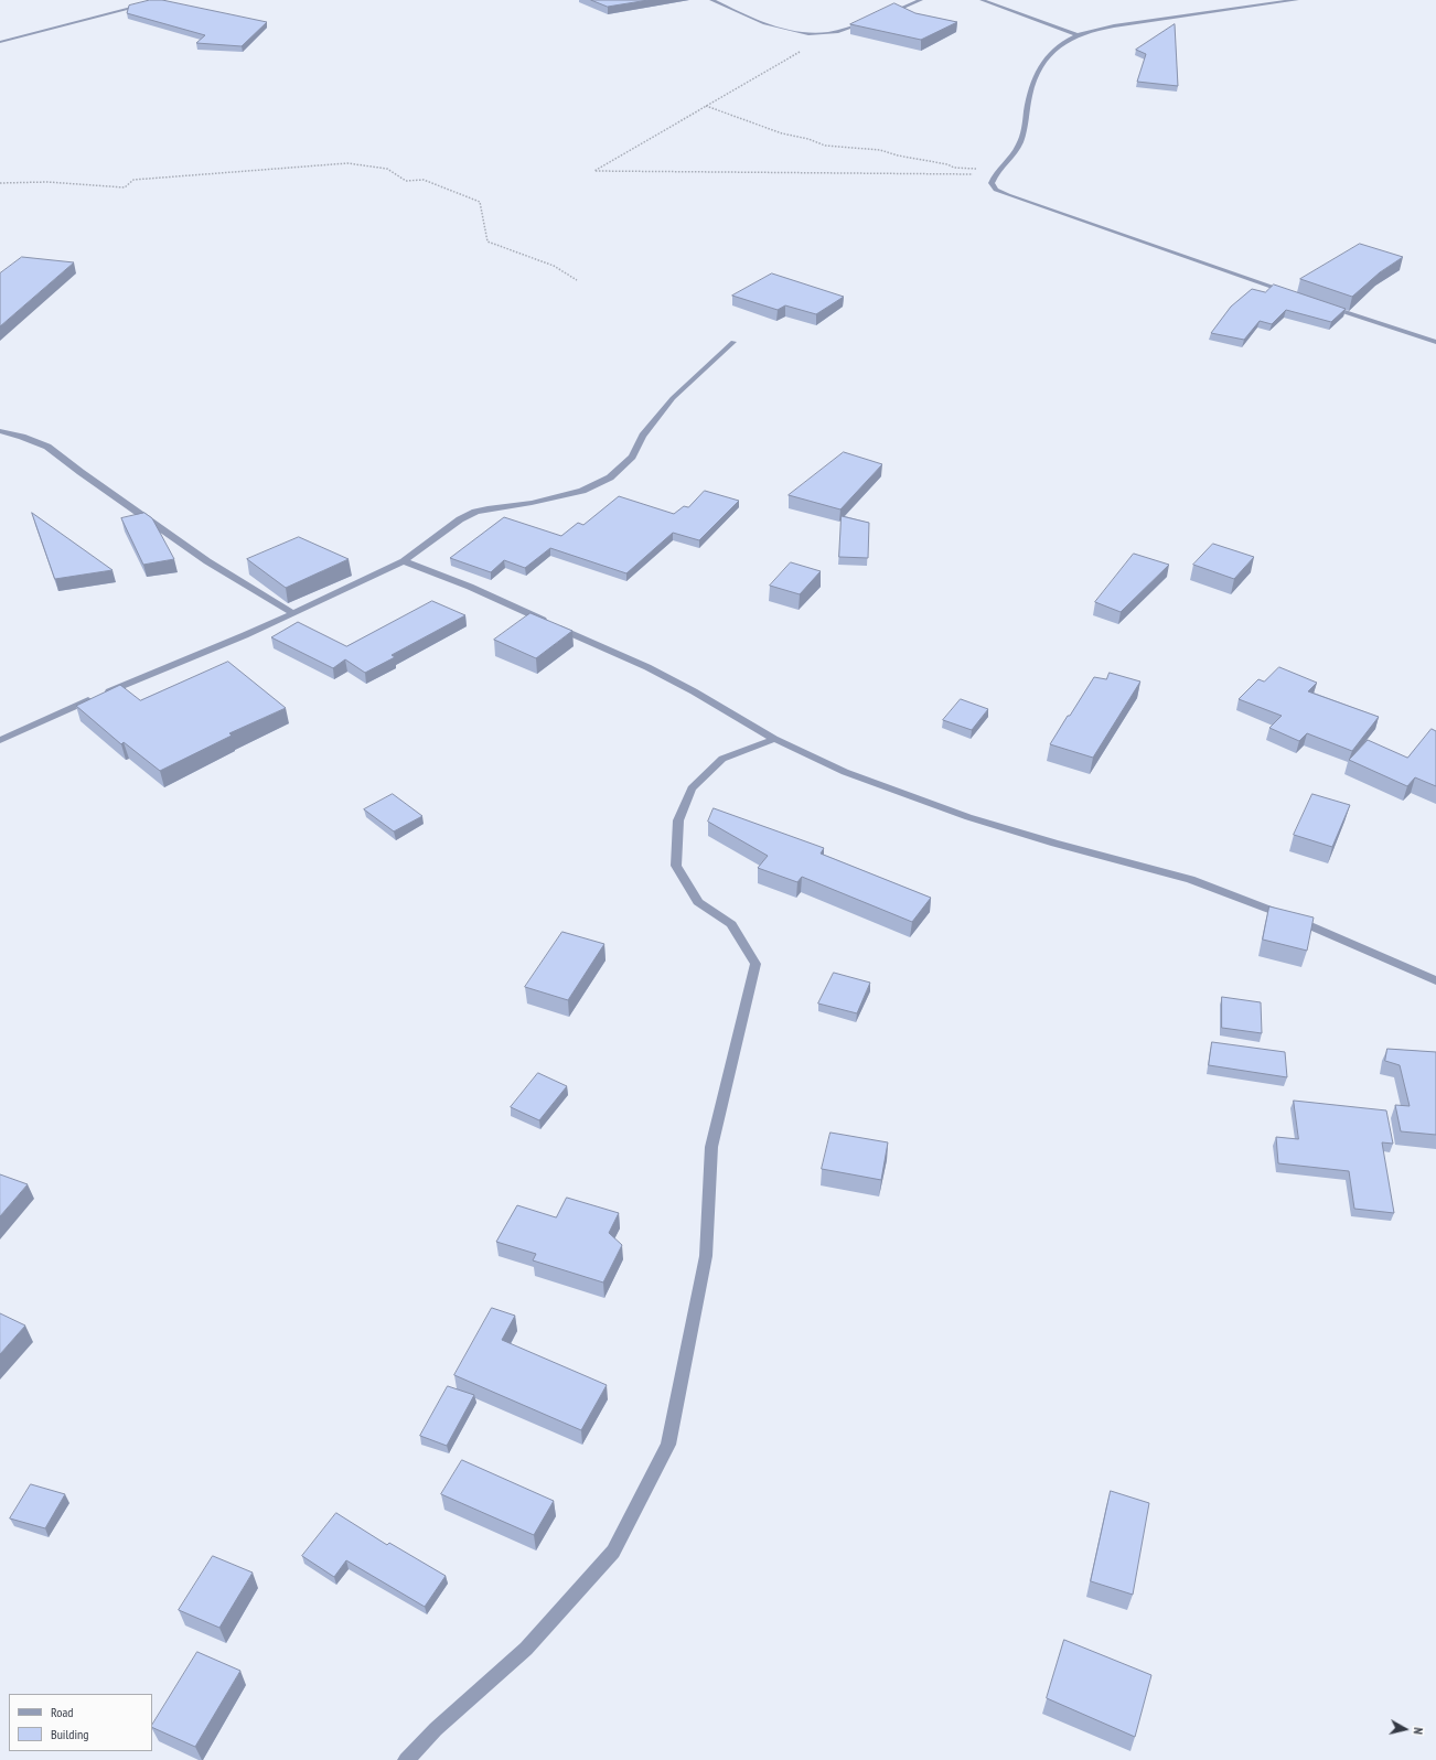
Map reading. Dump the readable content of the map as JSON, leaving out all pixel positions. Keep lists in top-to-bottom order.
{
  "legend": ["Road", "Building"],
  "north": "right"
}
